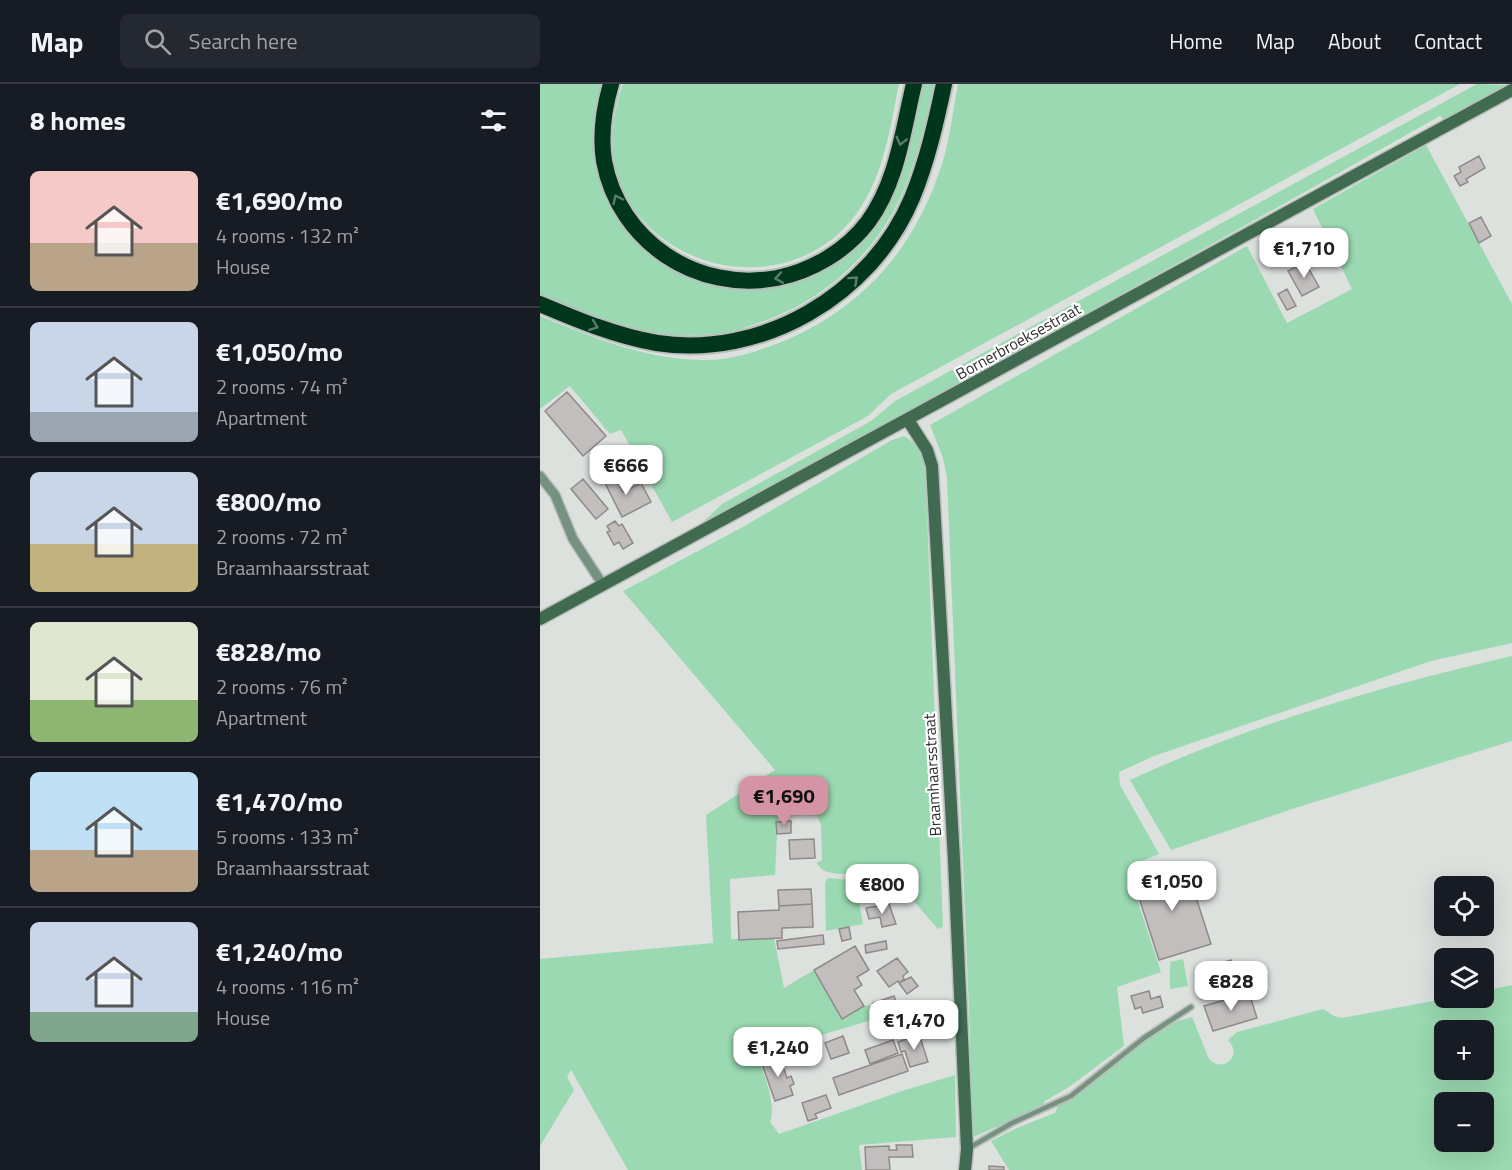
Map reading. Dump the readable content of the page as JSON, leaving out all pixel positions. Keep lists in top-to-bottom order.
{
  "streets": {
    "main road": ["Bornerbroeksestraat", "Braamhaarsstraat"]
  },
  "crossings": [
    ["Bornerbroeksestraat", "Braamhaarsstraat"]
  ],
  "page": {
    "header": "Map",
    "search": "Search here",
    "nav": [
      "Home",
      "Map",
      "About",
      "Contact"
    ],
    "heading": "8 homes",
    "list": [
      {
        "name": "€1,690/mo",
        "note": "4 rooms · 132 m² · House"
      },
      {
        "name": "€1,050/mo",
        "note": "2 rooms · 74 m² · Apartment"
      },
      {
        "name": "€800/mo",
        "note": "2 rooms · 72 m² · Braamhaarsstraat"
      },
      {
        "name": "€828/mo",
        "note": "2 rooms · 76 m² · Apartment"
      },
      {
        "name": "€1,470/mo",
        "note": "5 rooms · 133 m² · Braamhaarsstraat"
      },
      {
        "name": "€1,240/mo",
        "note": "4 rooms · 116 m² · House"
      }
    ],
    "price": [
      "€1,710",
      "€666",
      "€1,690",
      "€1,050",
      "€800",
      "€828",
      "€1,470",
      "€1,240"
    ],
    "map_buttons": ["+", "−"]
  }
}
